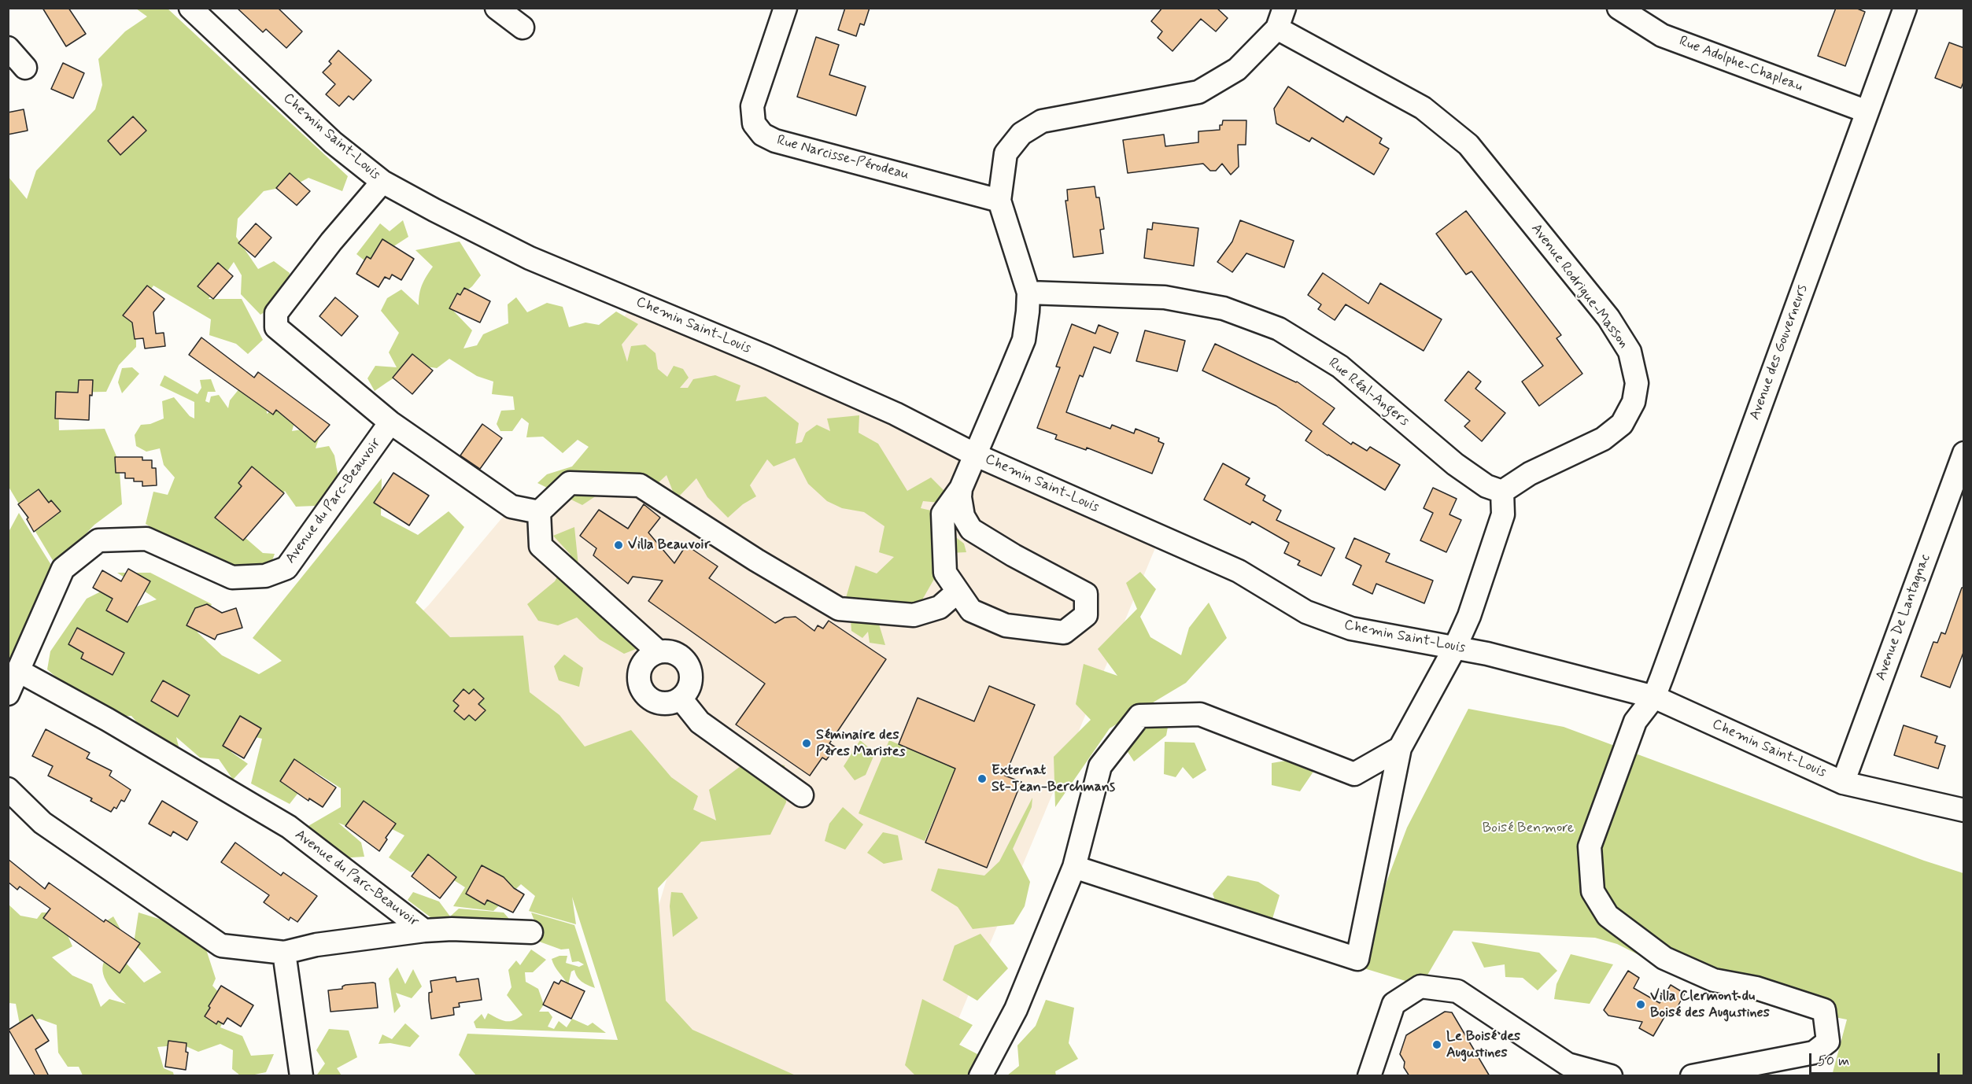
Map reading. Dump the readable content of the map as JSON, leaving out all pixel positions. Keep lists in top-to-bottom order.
{
  "streets": {
    "street": [
      "Rue Adolphe-Chapleau",
      "Chemin Saint-Louis",
      "Rue Narcisse-Pérodeau",
      "Avenue Rodrigue-Masson",
      "Avenue des Gouverneurs",
      "Rue Réal-Angers",
      "Avenue du Parc-Beauvoir",
      "Avenue De Lantagnac"
    ]
  },
  "crossings": [
    ["Rue Adolphe-Chapleau", "Avenue des Gouverneurs"],
    ["Chemin Saint-Louis", "Avenue des Gouverneurs"],
    ["Chemin Saint-Louis", "Avenue du Parc-Beauvoir"],
    ["Chemin Saint-Louis", "Avenue De Lantagnac"],
    ["Avenue Rodrigue-Masson", "Rue Réal-Angers"]
  ],
  "parks": ["Boisé Benmore"],
  "places": [
    "Villa Beauvoir",
    "Séminaire des Pères Maristes",
    "Externat St-Jean-Berchmans",
    "Villa Clermont du Boisé des Augustines",
    "Le Boisé des Augustines"
  ],
  "scale_bar": "50 m"
}
